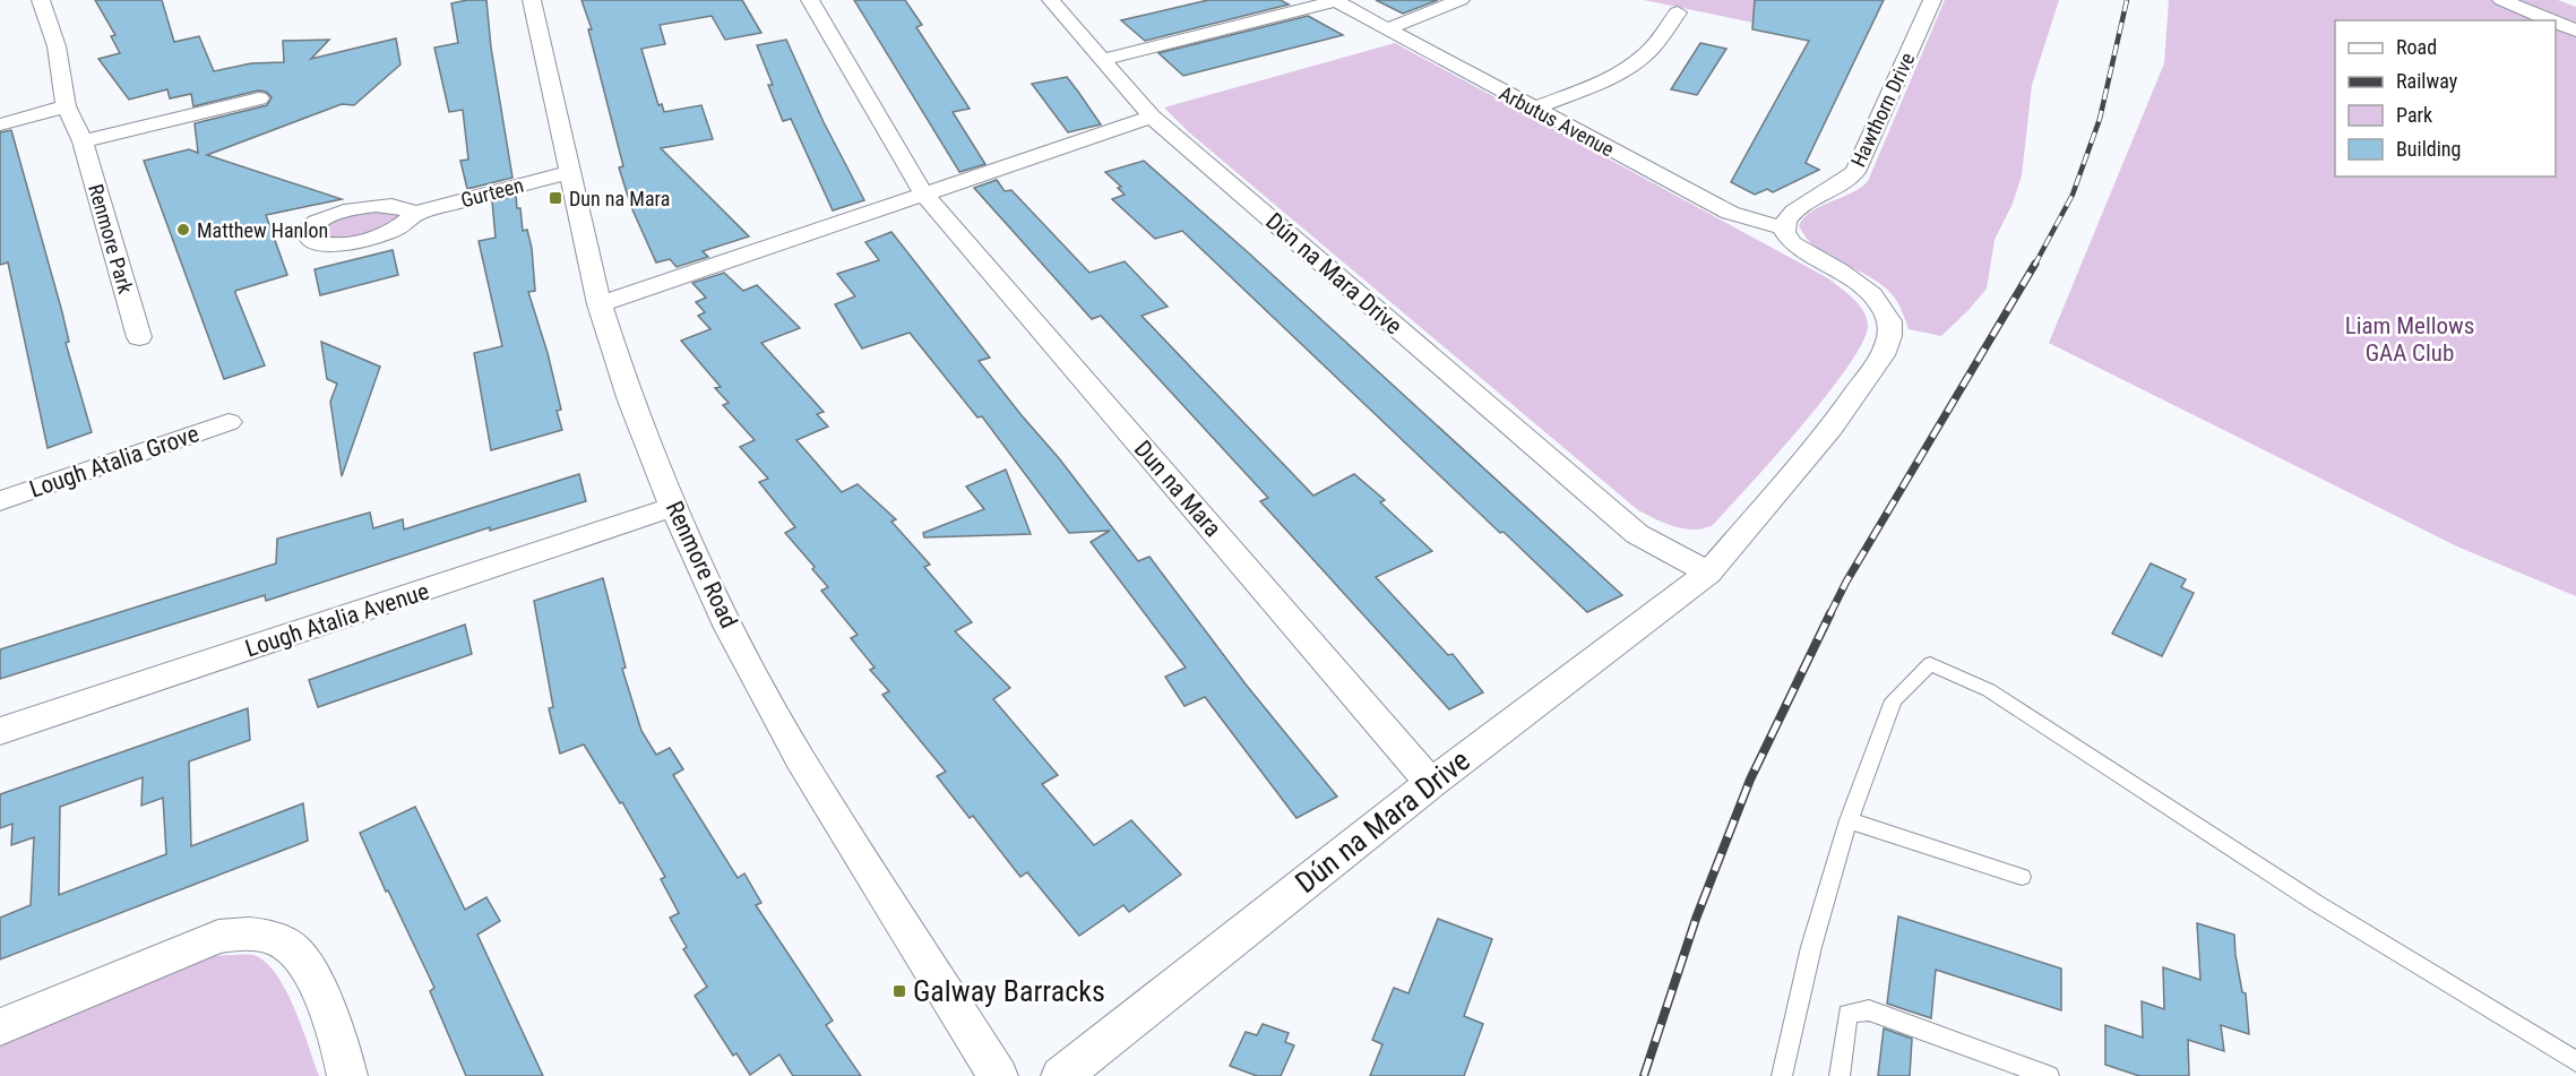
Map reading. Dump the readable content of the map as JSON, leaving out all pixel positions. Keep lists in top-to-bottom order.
{
  "streets": {
    "street": [
      "Hawthorn Drive",
      "Arbutus Avenue",
      "Gurteen",
      "Renmore Park",
      "Dún na Mara Drive",
      "Lough Atalia Grove",
      "Dun na Mara",
      "Renmore Road",
      "Lough Atalia Avenue"
    ]
  },
  "crossings": [
    ["Hawthorn Drive", "Arbutus Avenue"],
    ["Hawthorn Drive", "Dún na Mara Drive"],
    ["Arbutus Avenue", "Dún na Mara Drive"],
    ["Gurteen", "Renmore Road"],
    ["Dún na Mara Drive", "Dun na Mara"],
    ["Renmore Road", "Lough Atalia Avenue"]
  ],
  "parks": ["Liam Mellows GAA Club"],
  "places": {
    "transit": ["Dun na Mara", "Galway Barracks"],
    "other": ["Matthew Hanlon"]
  },
  "legend": [
    "Road",
    "Railway",
    "Park",
    "Building"
  ]
}
